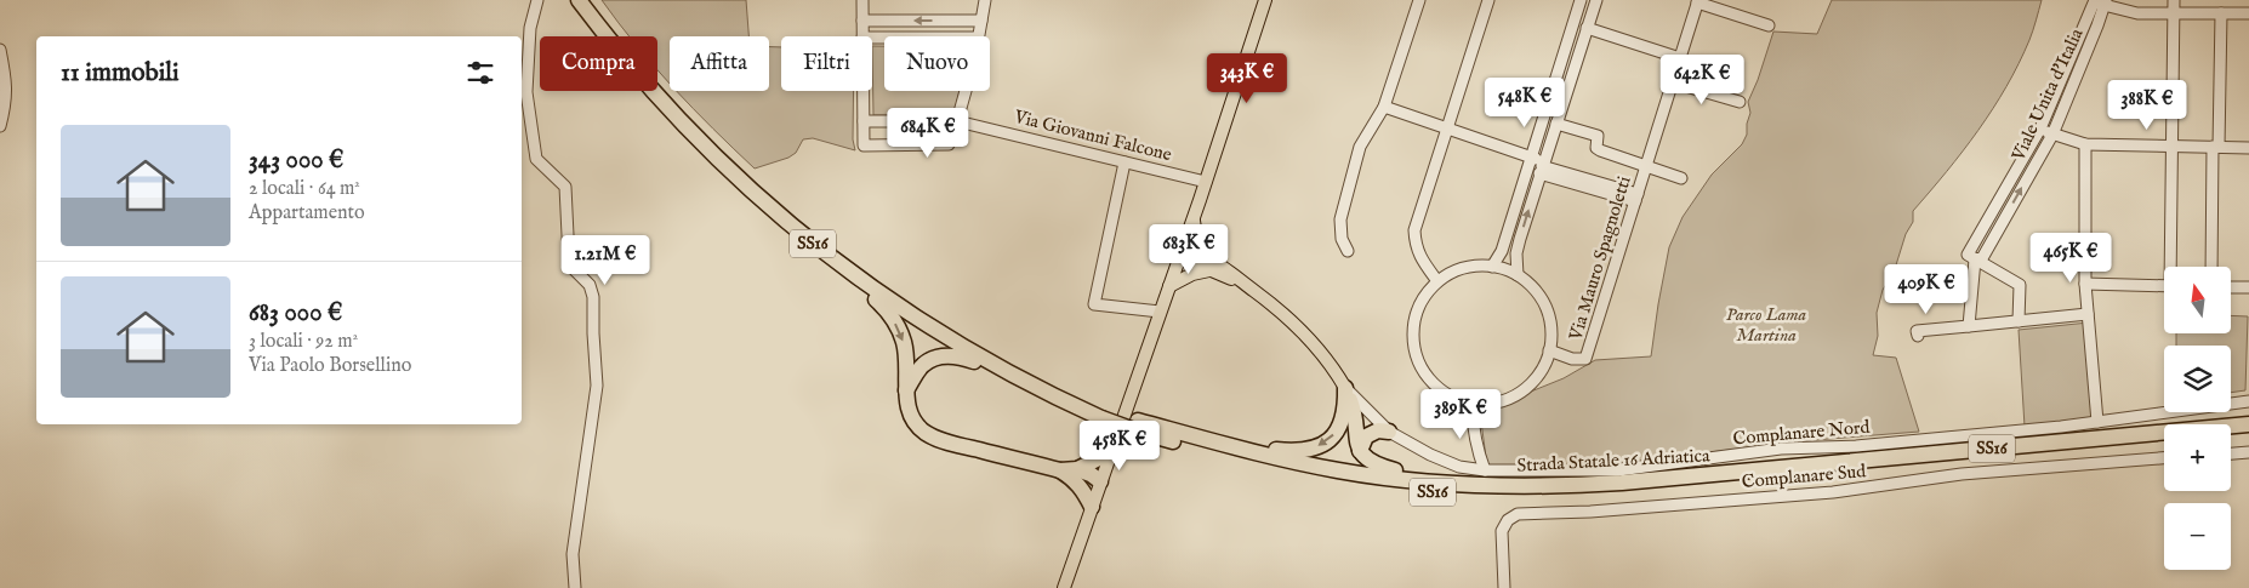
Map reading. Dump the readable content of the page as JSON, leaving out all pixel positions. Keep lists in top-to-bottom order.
{
  "streets": {
    "highway": ["SS16", "Strada Statale 16 Adriatica"],
    "street": [
      "Viale Unita d'Italia",
      "Via Giovanni Falcone",
      "Via Mauro Spagnoletti",
      "Complanare Nord",
      "Complanare Sud"
    ]
  },
  "parks": ["Parco Lama Martina"],
  "north": "top",
  "page": {
    "chip": [
      "Compra",
      "Affitta",
      "Filtri",
      "Nuovo"
    ],
    "heading": "11 immobili",
    "price": [
      "343K €",
      "642K €",
      "548K €",
      "388K €",
      "684K €",
      "683K €",
      "465K €",
      "1.21M €",
      "409K €",
      "389K €",
      "458K €"
    ],
    "list": [
      {
        "name": "343 000 €",
        "note": "2 locali · 64 m² · Appartamento"
      },
      {
        "name": "683 000 €",
        "note": "3 locali · 92 m² · Via Paolo Borsellino"
      }
    ],
    "map_buttons": ["+", "−"]
  }
}
